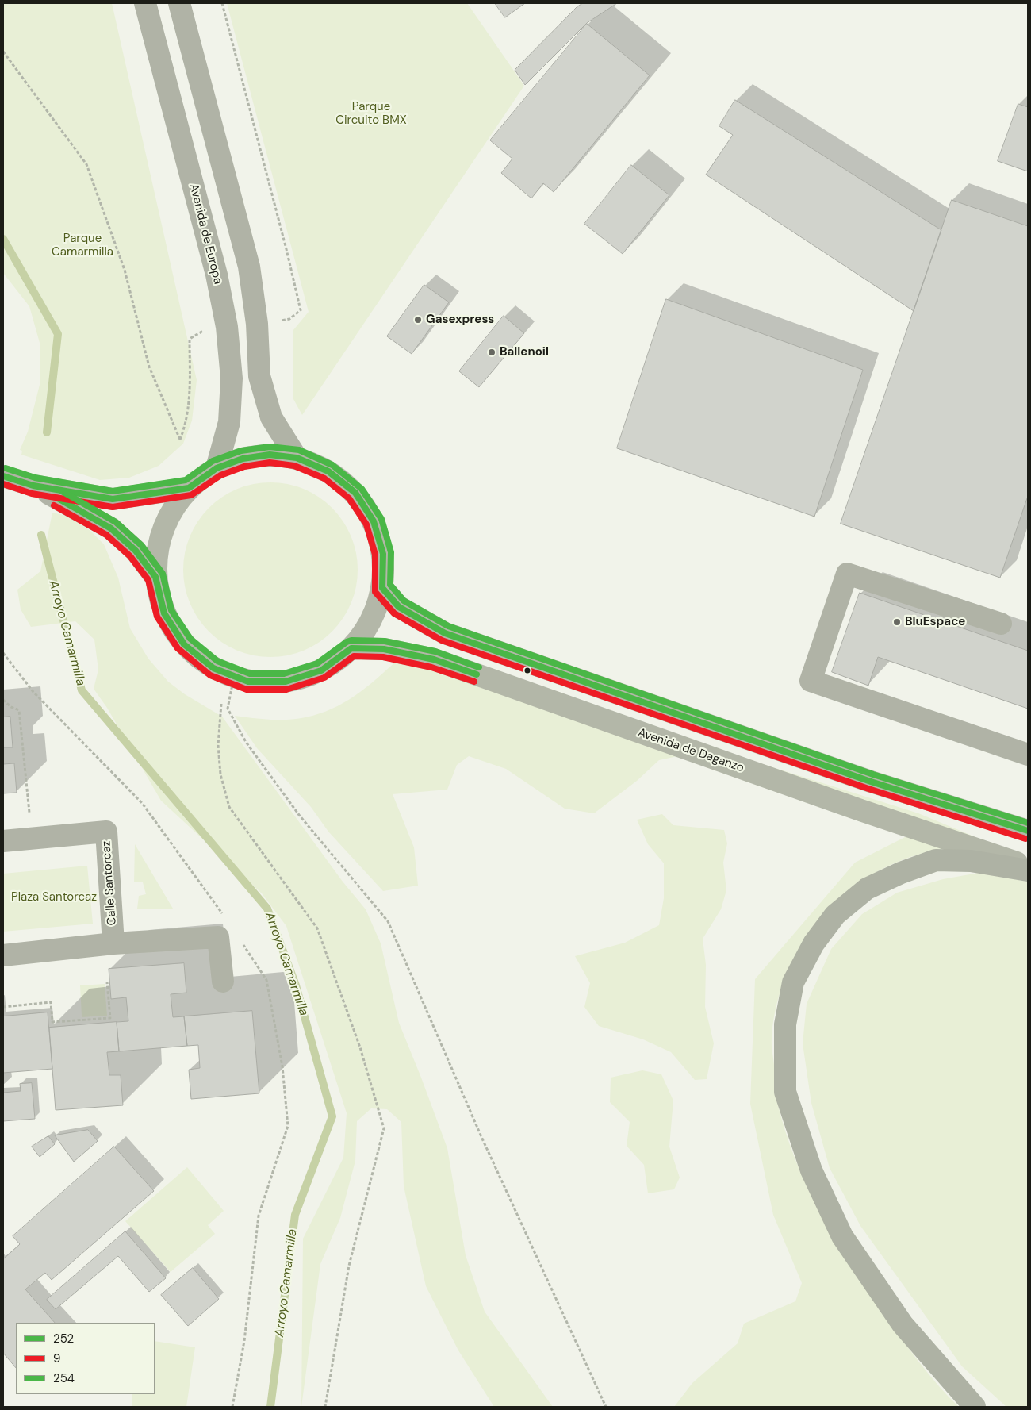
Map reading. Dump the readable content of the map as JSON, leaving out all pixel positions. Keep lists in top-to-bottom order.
{
  "streets": {
    "main road": ["Avenida de Daganzo"],
    "street": ["Avenida de Europa", "Calle Santorcaz"]
  },
  "water": ["Arroyo Camarmilla"],
  "parks": ["Parque Circuito BMX", "Parque Camarmilla", "Plaza Santorcaz"],
  "places": ["Gasexpress", "Ballenoil", "BluEspace"],
  "lines": ["transit line 254", "transit line 252", "transit line 9"],
  "legend": ["252", "9", "254"]
}
